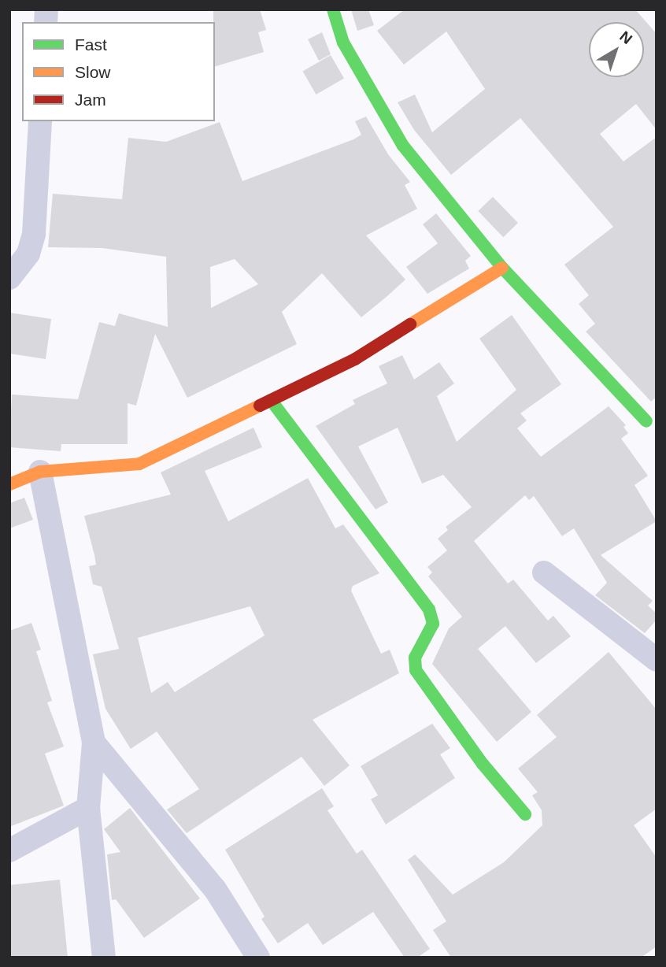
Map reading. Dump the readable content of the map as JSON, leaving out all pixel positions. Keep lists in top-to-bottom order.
{
  "legend": ["Fast", "Slow", "Jam"],
  "north": "top right"
}
